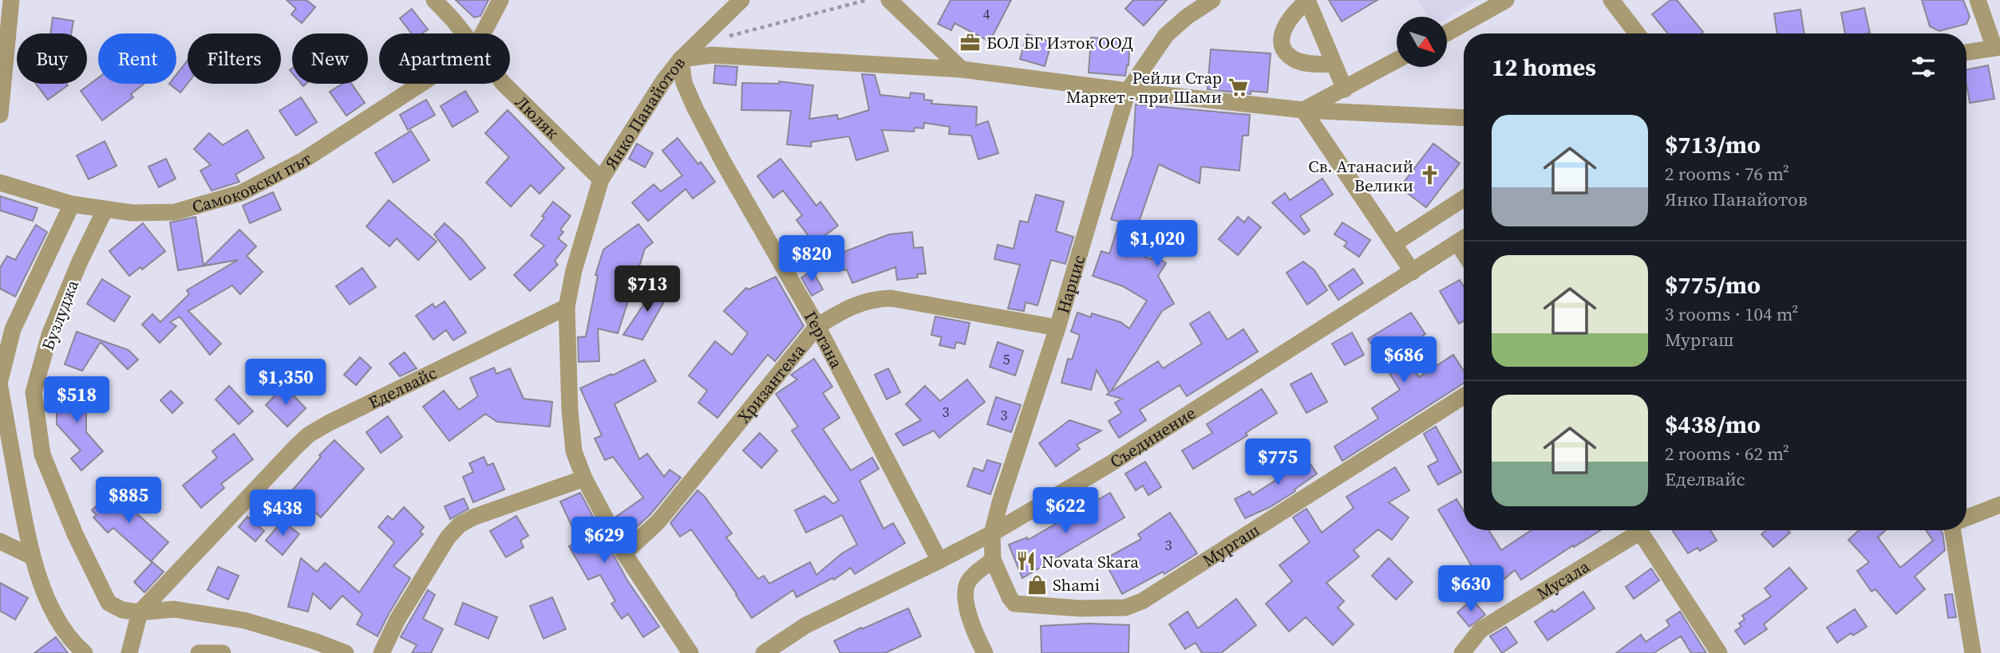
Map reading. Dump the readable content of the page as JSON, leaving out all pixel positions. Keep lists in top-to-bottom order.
{
  "streets": {
    "street": [
      "Янко Панайотов",
      "Люляк",
      "Самоковски път",
      "Нарцис",
      "Бузлуджа",
      "Гергана",
      "Хризантема",
      "Еделвайс",
      "Съединение",
      "Мургаш",
      "Мусала"
    ]
  },
  "crossings": [
    ["Янко Панайотов", "Люляк"],
    ["Янко Панайотов", "Нарцис"],
    ["Янко Панайотов", "Гергана"],
    ["Янко Панайотов", "Хризантема"],
    ["Янко Панайотов", "Еделвайс"],
    ["Самоковски път", "Бузлуджа"],
    ["Нарцис", "Хризантема"],
    ["Нарцис", "Съединение"],
    ["Бузлуджа", "Еделвайс"],
    ["Гергана", "Хризантема"],
    ["Гергана", "Съединение"]
  ],
  "places": {
    "office": ["БОЛ БГ Изток ООД"],
    "supermarket": ["Рейли Стар Маркет - при Шами"],
    "church": ["Св. Атанасий Велики"],
    "restaurant": ["Novata Skara"],
    "shop": ["Shami"]
  },
  "house_numbers": [
    "4",
    "5",
    "3",
    "3",
    "3"
  ],
  "north": "bottom right",
  "page": {
    "chip": [
      "Buy",
      "Rent",
      "Filters",
      "New",
      "Apartment"
    ],
    "heading": "12 homes",
    "list": [
      {
        "name": "$713/mo",
        "note": "2 rooms · 76 m² · Янко Панайотов"
      },
      {
        "name": "$775/mo",
        "note": "3 rooms · 104 m² · Мургаш"
      },
      {
        "name": "$438/mo",
        "note": "2 rooms · 62 m² · Еделвайс"
      }
    ],
    "price": [
      "$1,020",
      "$820",
      "$713",
      "$686",
      "$1,350",
      "$518",
      "$775",
      "$885",
      "$622",
      "$438",
      "$629",
      "$630"
    ]
  }
}
